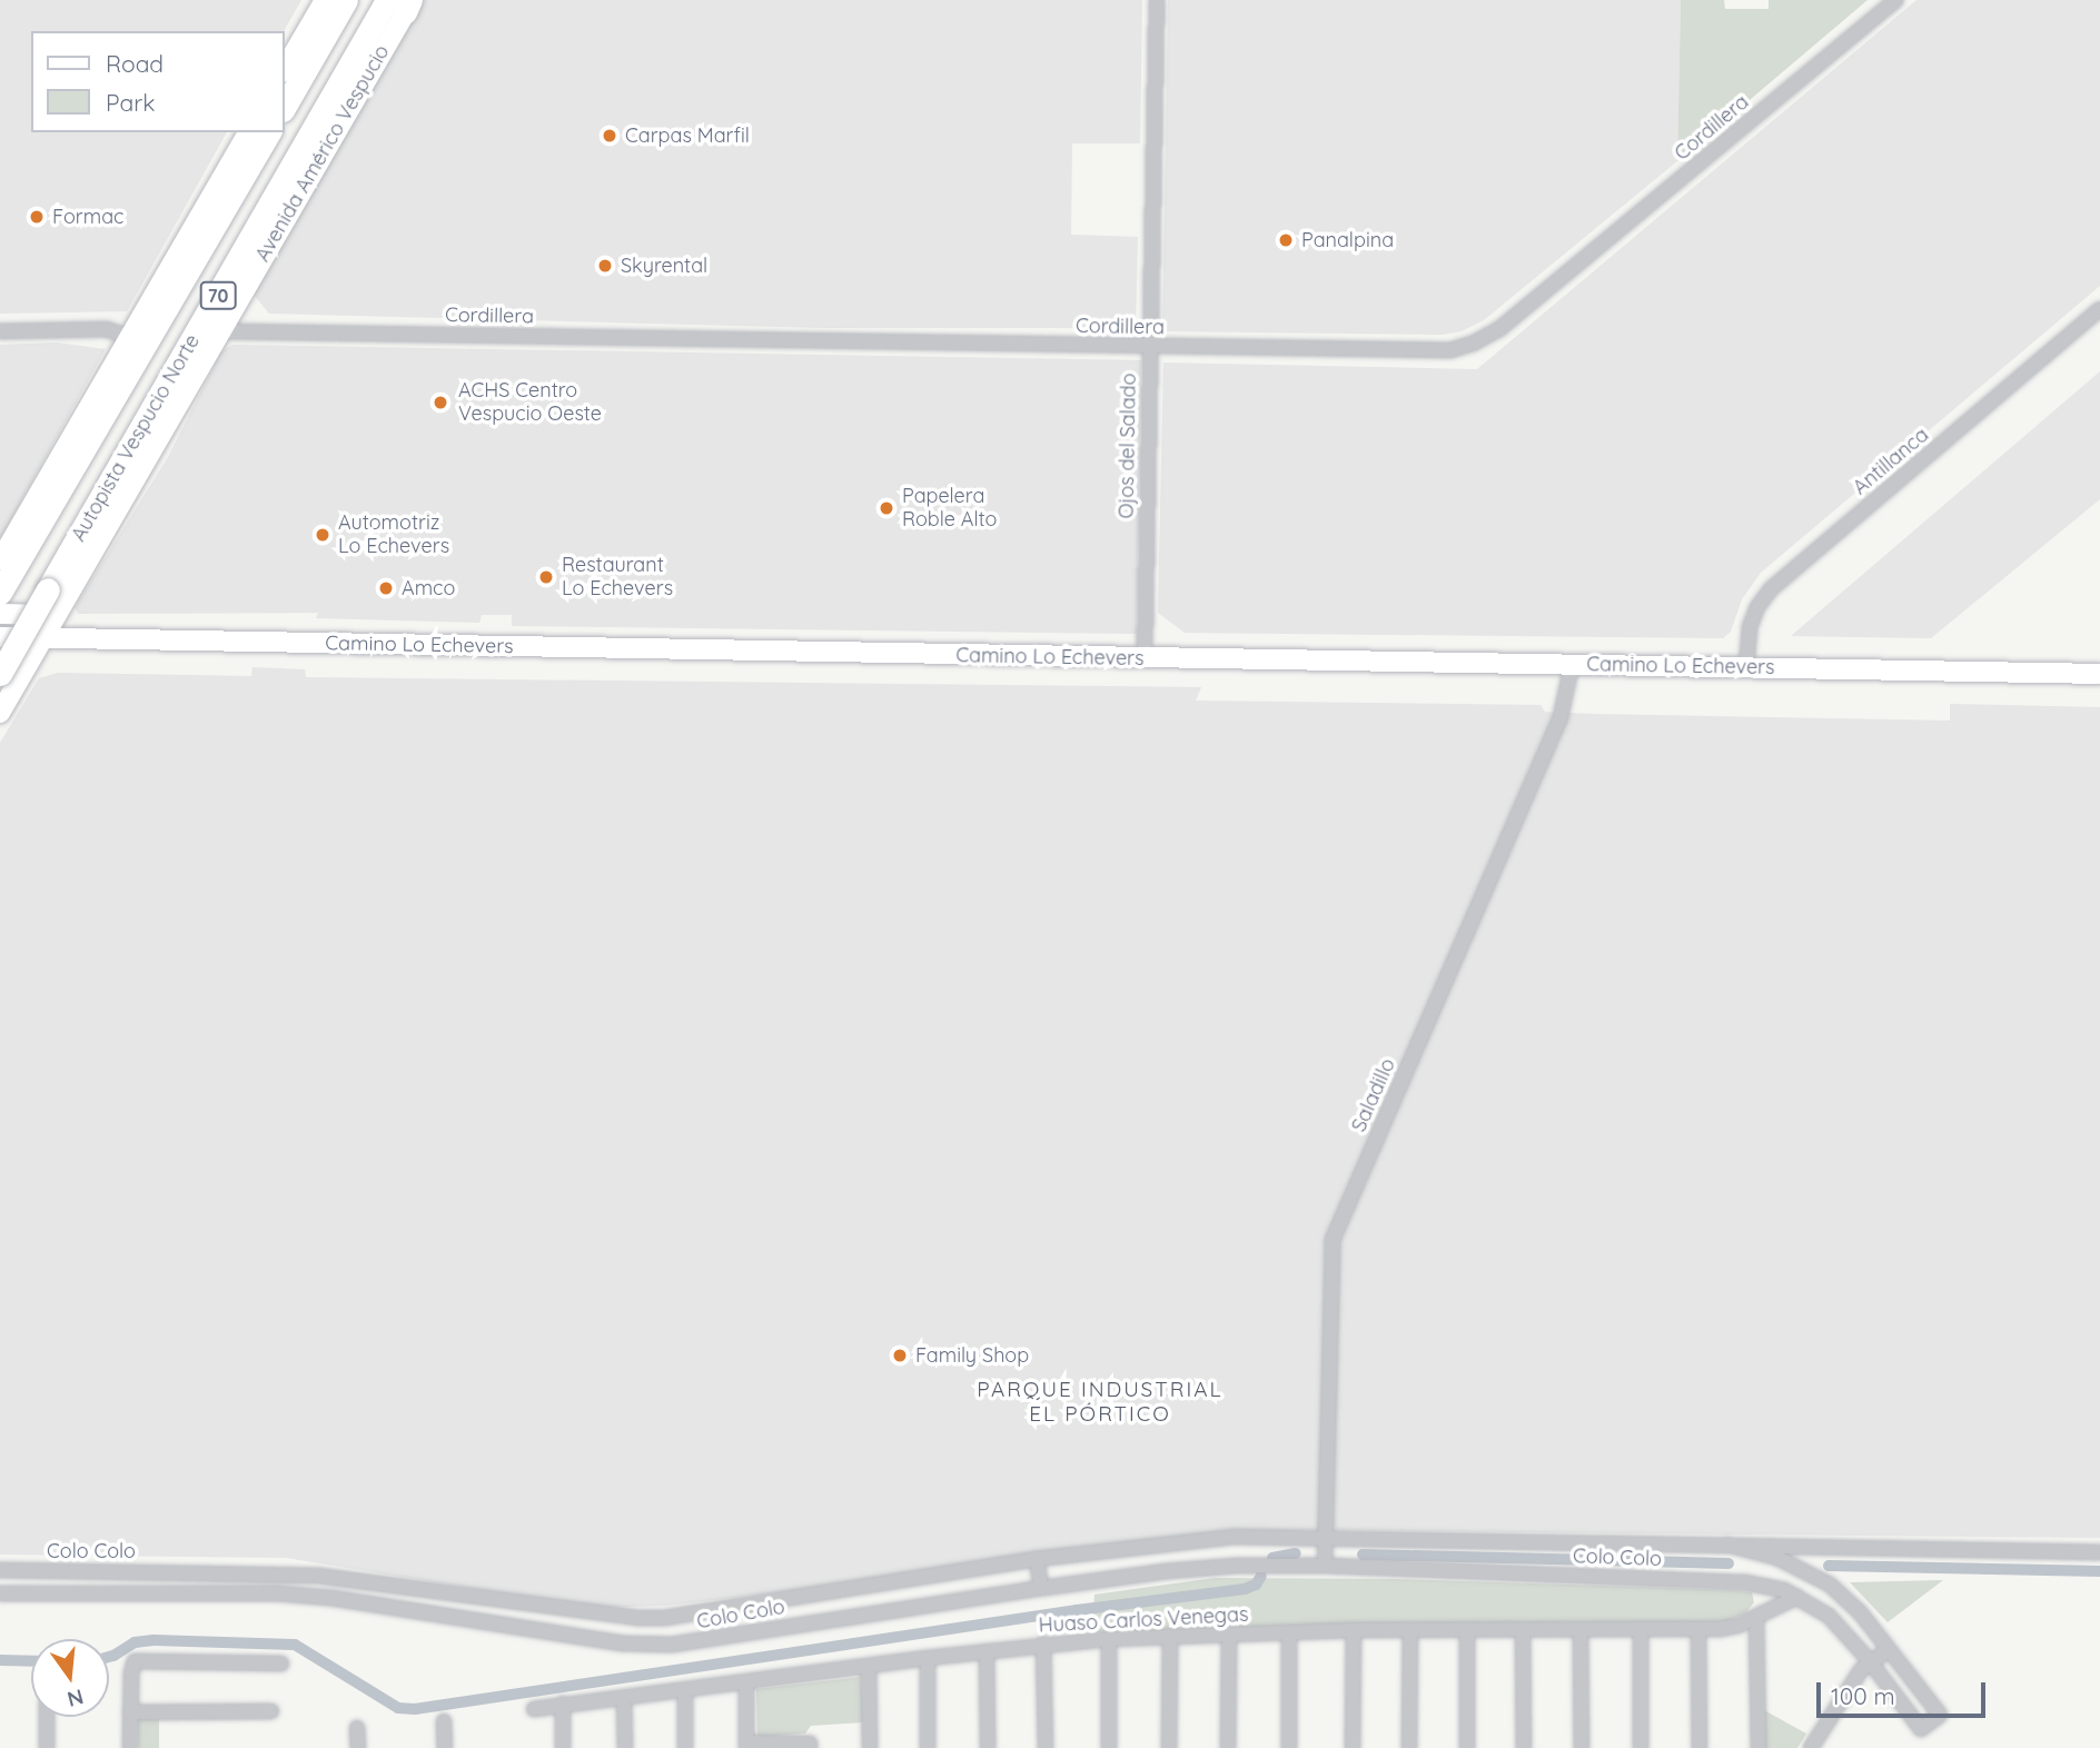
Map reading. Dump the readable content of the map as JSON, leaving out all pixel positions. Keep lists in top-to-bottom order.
{
  "streets": {
    "highway": ["70", "Autopista Vespucio Norte"],
    "main road": ["Avenida Américo Vespucio", "Camino Lo Echevers"],
    "street": [
      "Cordillera",
      "Ojos del Salado",
      "Antillanca",
      "Saladillo",
      "Colo Colo",
      "Huaso Carlos Venegas"
    ]
  },
  "crossings": [
    ["Cordillera", "Avenida Américo Vespucio"],
    ["Cordillera", "Ojos del Salado"],
    ["Avenida Américo Vespucio", "Autopista Vespucio Norte"],
    ["Avenida Américo Vespucio", "Camino Lo Echevers"],
    ["Ojos del Salado", "Camino Lo Echevers"],
    ["Antillanca", "Camino Lo Echevers"],
    ["Camino Lo Echevers", "Saladillo"],
    ["Saladillo", "Colo Colo"],
    ["Colo Colo", "Huaso Carlos Venegas"]
  ],
  "districts": ["PARQUE INDUSTRIAL EL PÓRTICO"],
  "places": [
    "Carpas Marfil",
    "Formac",
    "Panalpina",
    "Skyrental",
    "ACHS Centro Vespucio Oeste",
    "Papelera Roble Alto",
    "Automotriz Lo Echevers",
    "Restaurant Lo Echevers",
    "Amco",
    "Family Shop"
  ],
  "legend": ["Road", "Park"],
  "scale_bar": "100 m",
  "north": "bottom"
}
